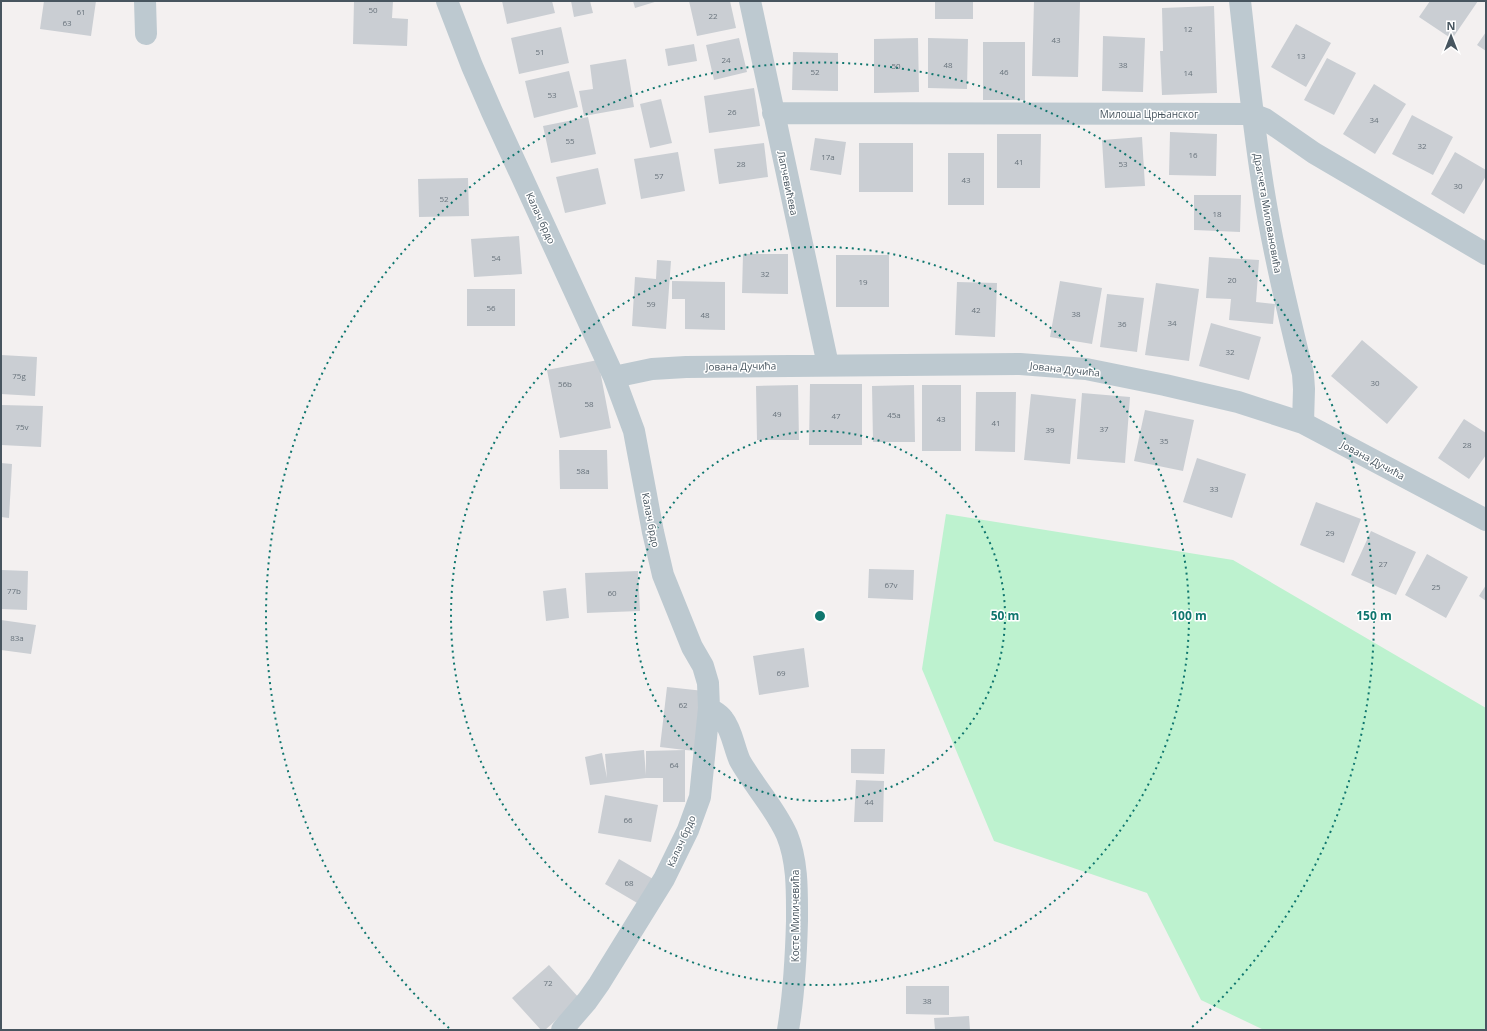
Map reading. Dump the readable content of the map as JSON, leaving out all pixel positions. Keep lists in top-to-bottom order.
{
  "streets": {
    "street": [
      "Милоша Црњанског",
      "Лапчевићева",
      "Драгчета Миловановића",
      "Калач брдо",
      "Јована Дучића",
      "Косте Миличевића"
    ]
  },
  "crossings": [
    ["Милоша Црњанског", "Лапчевићева"],
    ["Милоша Црњанског", "Драгчета Миловановића"],
    ["Лапчевићева", "Јована Дучића"],
    ["Драгчета Миловановића", "Јована Дучића"],
    ["Калач брдо", "Јована Дучића"],
    ["Калач брдо", "Косте Миличевића"]
  ],
  "house_numbers": [
    "50",
    "61",
    "22",
    "63",
    "12",
    "43",
    "51",
    "13",
    "24",
    "48",
    "38",
    "50",
    "52",
    "46",
    "14",
    "53",
    "26",
    "34",
    "55",
    "32",
    "16",
    "17a",
    "41",
    "28",
    "53",
    "57",
    "43",
    "30",
    "52",
    "18",
    "54",
    "32",
    "20",
    "19",
    "59",
    "56",
    "42",
    "38",
    "48",
    "34",
    "36",
    "32",
    "75g",
    "30",
    "56b",
    "58",
    "49",
    "45a",
    "47",
    "43",
    "41",
    "75v",
    "37",
    "39",
    "35",
    "28",
    "58a",
    "33",
    "29",
    "27",
    "67v",
    "25",
    "77b",
    "60",
    "83a",
    "69",
    "62",
    "64",
    "44",
    "66",
    "68",
    "72",
    "38"
  ],
  "north": "top",
  "rings": ["50 m", "100 m", "150 m"]
}
